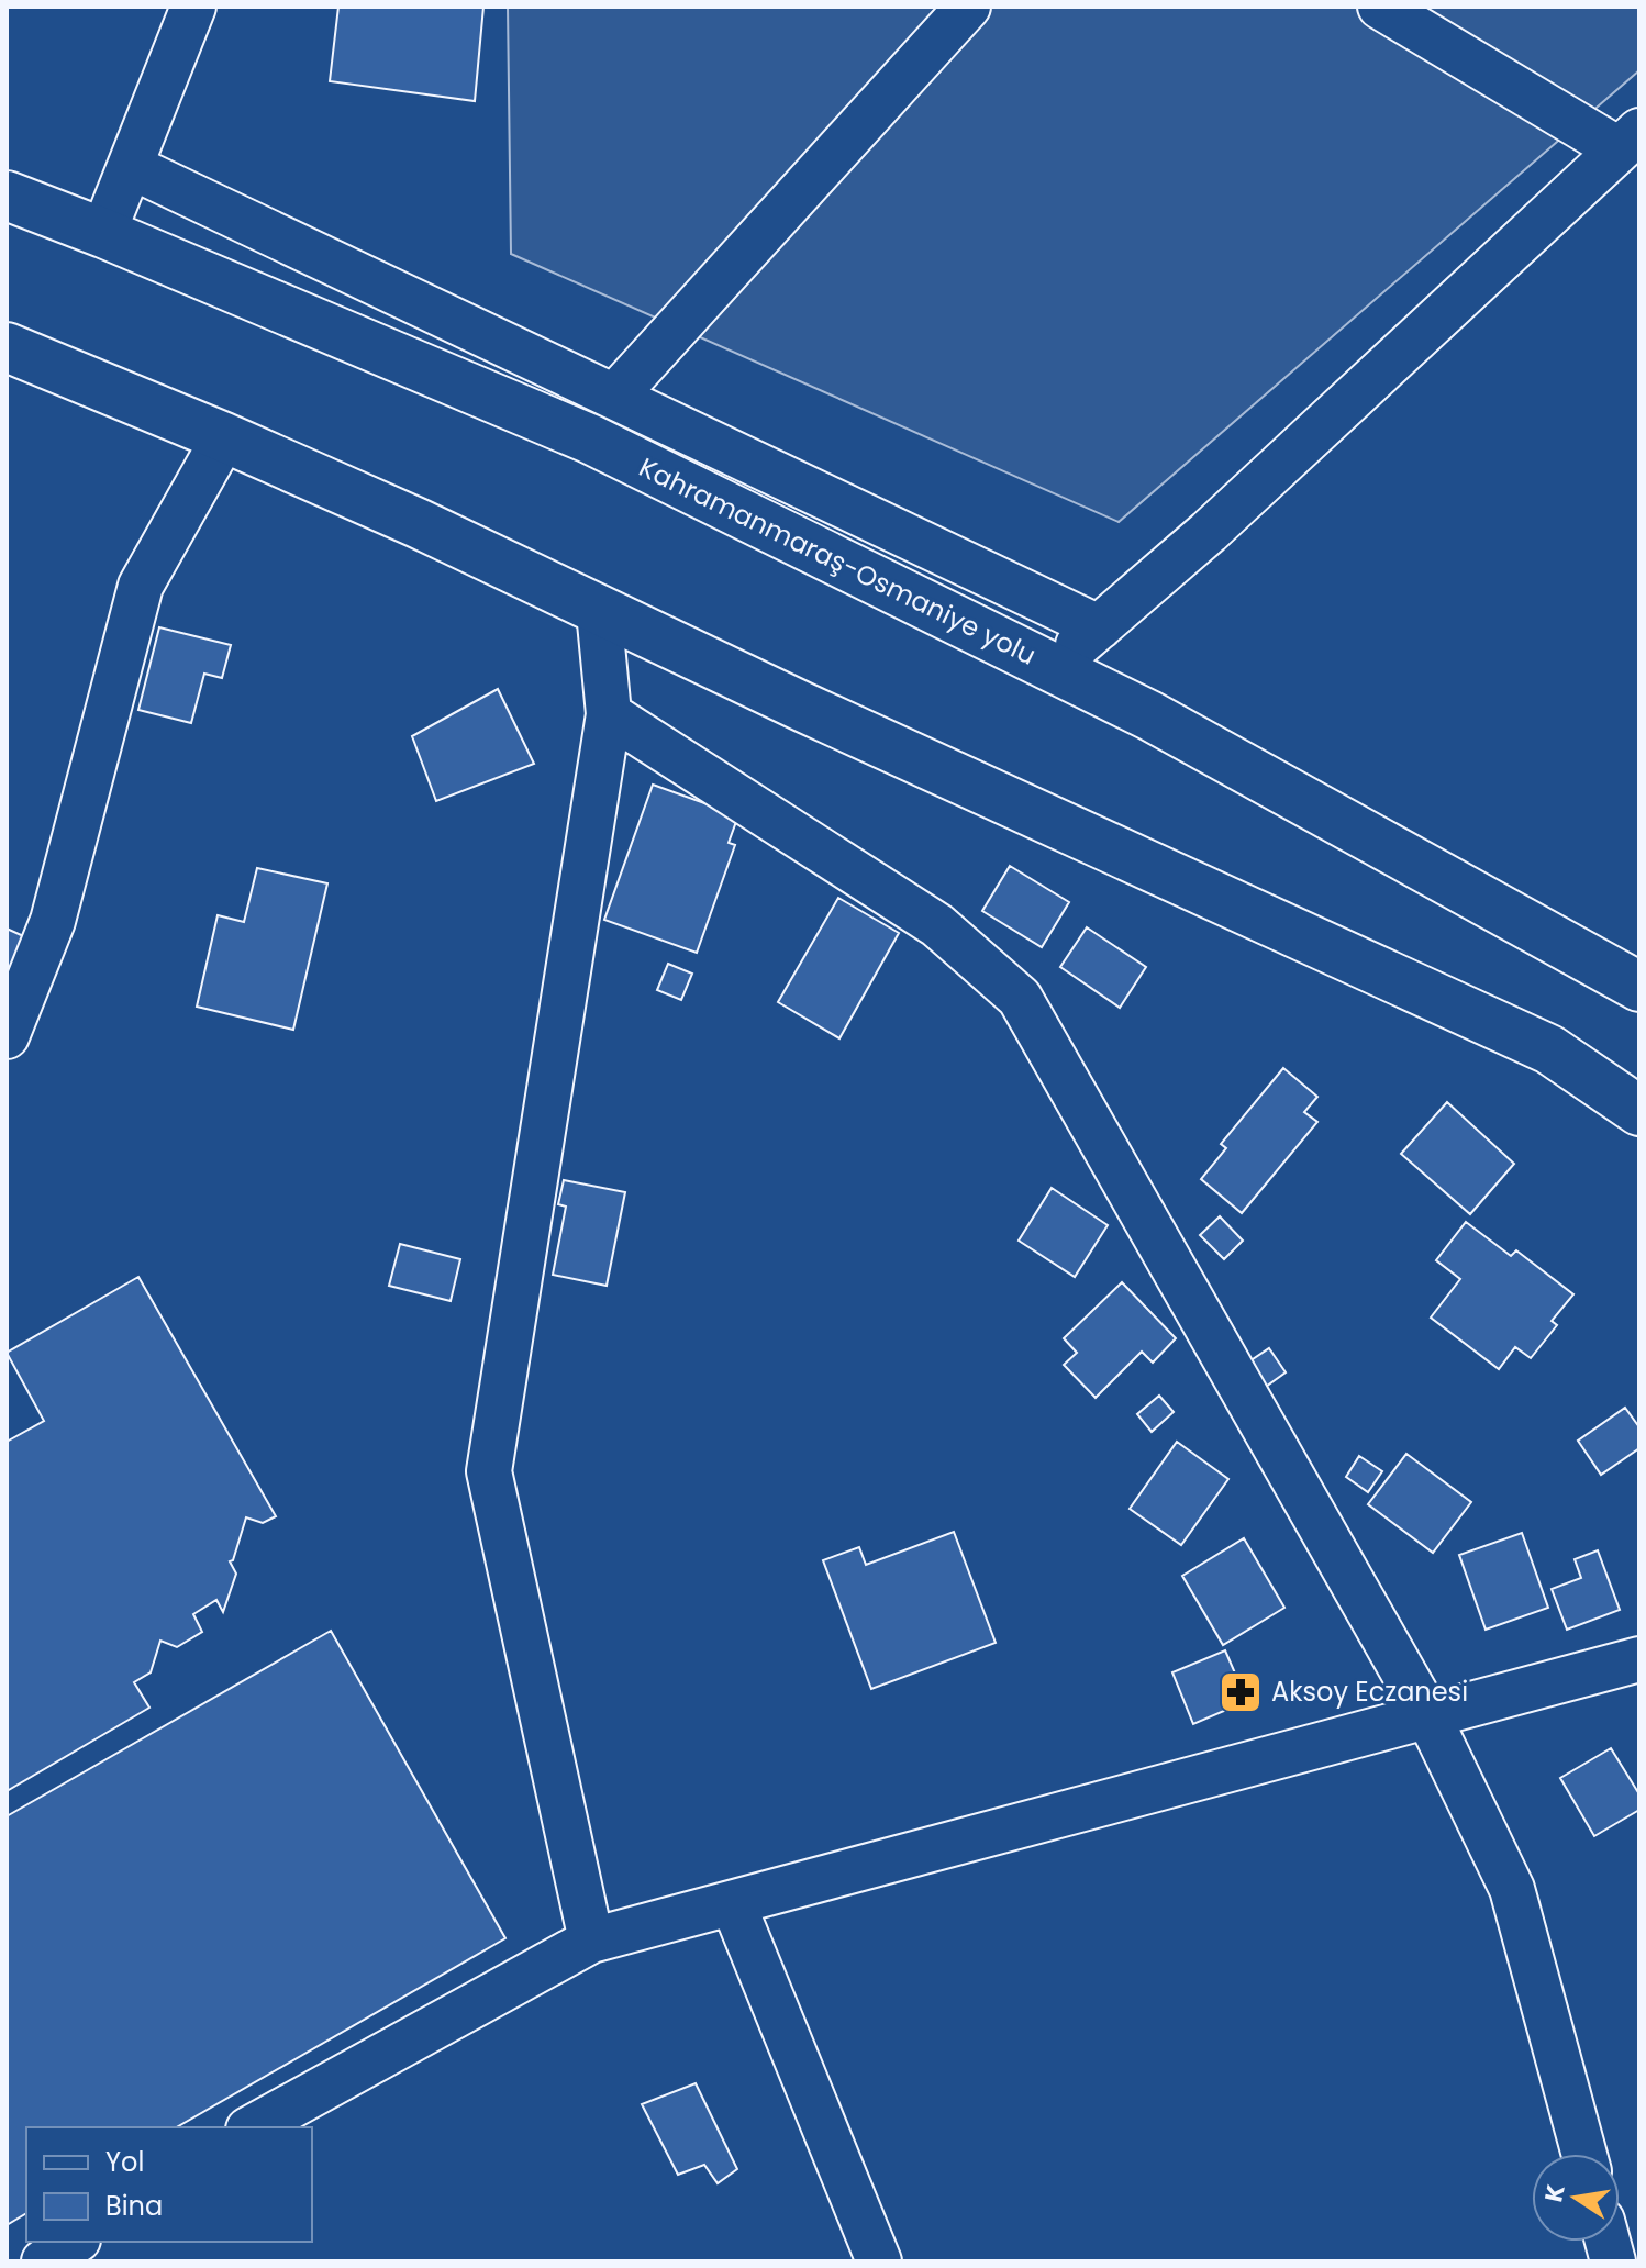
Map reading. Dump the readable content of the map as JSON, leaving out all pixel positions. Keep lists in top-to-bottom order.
{
  "streets": {
    "highway": ["Kahramanmaraş-Osmaniye yolu"]
  },
  "places": {
    "pharmacy": ["Aksoy Eczanesi"]
  },
  "legend": ["Yol", "Bina"],
  "north": "left"
}
